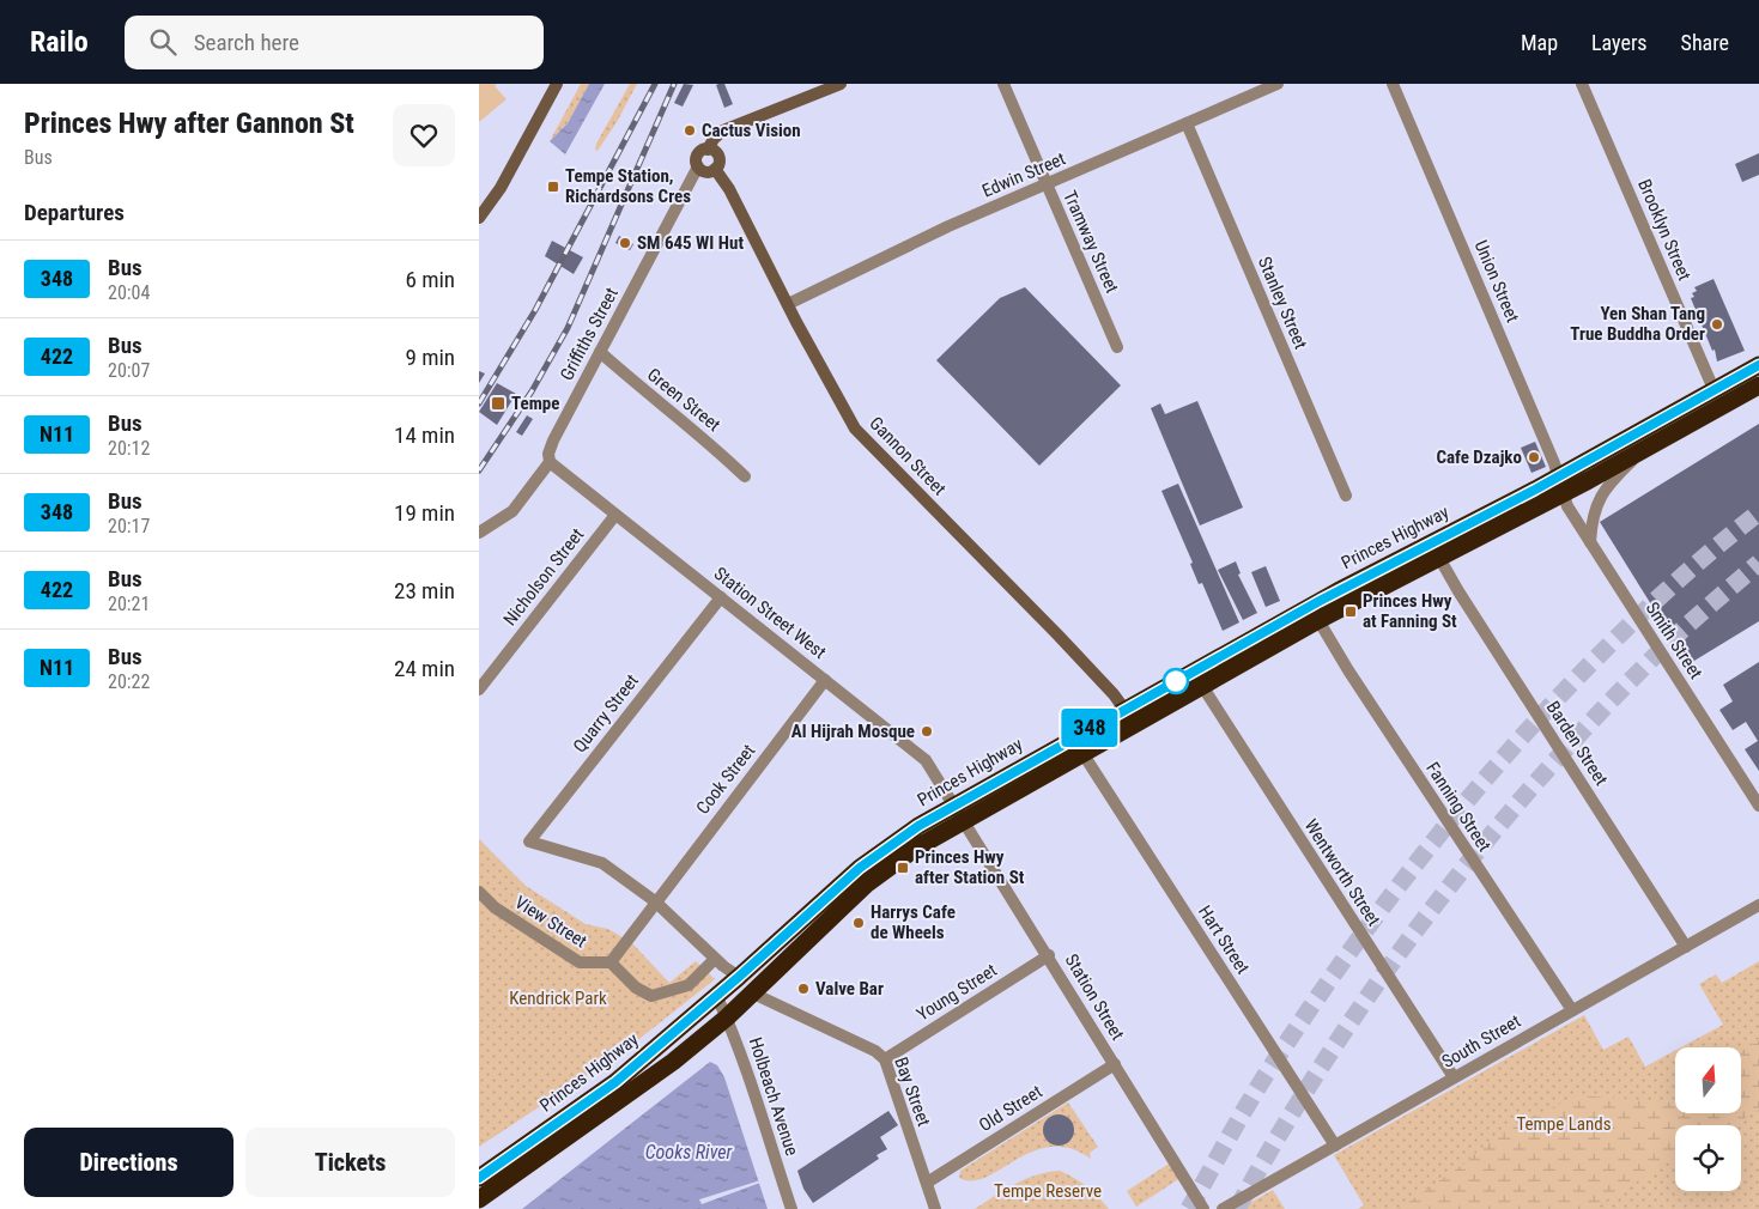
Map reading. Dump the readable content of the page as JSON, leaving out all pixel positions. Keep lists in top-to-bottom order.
{
  "streets": {
    "highway": ["Princes Highway"],
    "street": [
      "Edwin Street",
      "Brooklyn Street",
      "Tramway Street",
      "Union Street",
      "Stanley Street",
      "Griffiths Street",
      "Green Street",
      "Gannon Street",
      "Nicholson Street",
      "Station Street West",
      "Smith Street",
      "Quarry Street",
      "Barden Street",
      "Cook Street",
      "Fanning Street",
      "Wentworth Street",
      "View Street",
      "Hart Street",
      "Young Street",
      "Station Street",
      "South Street",
      "Bay Street",
      "Holbeach Avenue",
      "Old Street"
    ]
  },
  "crossings": [
    ["Edwin Street", "Tramway Street"],
    ["Edwin Street", "Stanley Street"],
    ["Edwin Street", "Gannon Street"],
    ["Brooklyn Street", "Princes Highway"],
    ["Union Street", "Princes Highway"],
    ["Union Street", "Smith Street"],
    ["Griffiths Street", "Green Street"],
    ["Griffiths Street", "Gannon Street"],
    ["Griffiths Street", "Station Street West"],
    ["Gannon Street", "Princes Highway"],
    ["Princes Highway", "Station Street West"],
    ["Princes Highway", "Smith Street"],
    ["Princes Highway", "Barden Street"],
    ["Princes Highway", "Fanning Street"],
    ["Princes Highway", "Wentworth Street"],
    ["Princes Highway", "Hart Street"],
    ["Princes Highway", "Station Street"],
    ["Princes Highway", "Bay Street"],
    ["Princes Highway", "Holbeach Avenue"],
    ["Nicholson Street", "Station Street West"],
    ["Station Street West", "Quarry Street"],
    ["Station Street West", "Cook Street"],
    ["Station Street West", "Station Street"],
    ["Quarry Street", "Cook Street"],
    ["Barden Street", "South Street"],
    ["Fanning Street", "South Street"],
    ["Wentworth Street", "South Street"],
    ["Hart Street", "South Street"],
    ["Young Street", "Station Street"],
    ["Young Street", "Bay Street"],
    ["Station Street", "Old Street"],
    ["Bay Street", "Old Street"]
  ],
  "water": ["Cooks River"],
  "parks": ["Kendrick Park", "Tempe Lands", "Tempe Reserve"],
  "places": {
    "other": [
      "Cactus Vision",
      "SM 645 WI Hut",
      "Yen Shan Tang True Buddha Order",
      "Cafe Dzajko",
      "Al Hijrah Mosque",
      "Harrys Cafe de Wheels",
      "Valve Bar"
    ],
    "transit": [
      "Tempe Station, Richardsons Cres",
      "Tempe",
      "Princes Hwy at Fanning St",
      "Princes Hwy after Station St"
    ]
  },
  "lines": ["bus line 348"],
  "north": "top",
  "page": {
    "header": "Railo",
    "search": "Search here",
    "nav": ["Map", "Layers", "Share"],
    "heading": [
      ["Princes Hwy after Gannon St", "Bus"],
      "Departures"
    ],
    "on_map": "348",
    "list": [
      {
        "mark": "348",
        "name": "Bus",
        "note": "20:04",
        "value": "6 min"
      },
      {
        "mark": "422",
        "name": "Bus",
        "note": "20:07",
        "value": "9 min"
      },
      {
        "mark": "N11",
        "name": "Bus",
        "note": "20:12",
        "value": "14 min"
      },
      {
        "mark": "348",
        "name": "Bus",
        "note": "20:17",
        "value": "19 min"
      },
      {
        "mark": "422",
        "name": "Bus",
        "note": "20:21",
        "value": "23 min"
      },
      {
        "mark": "N11",
        "name": "Bus",
        "note": "20:22",
        "value": "24 min"
      }
    ],
    "buttons": ["Directions", "Tickets"]
  }
}
